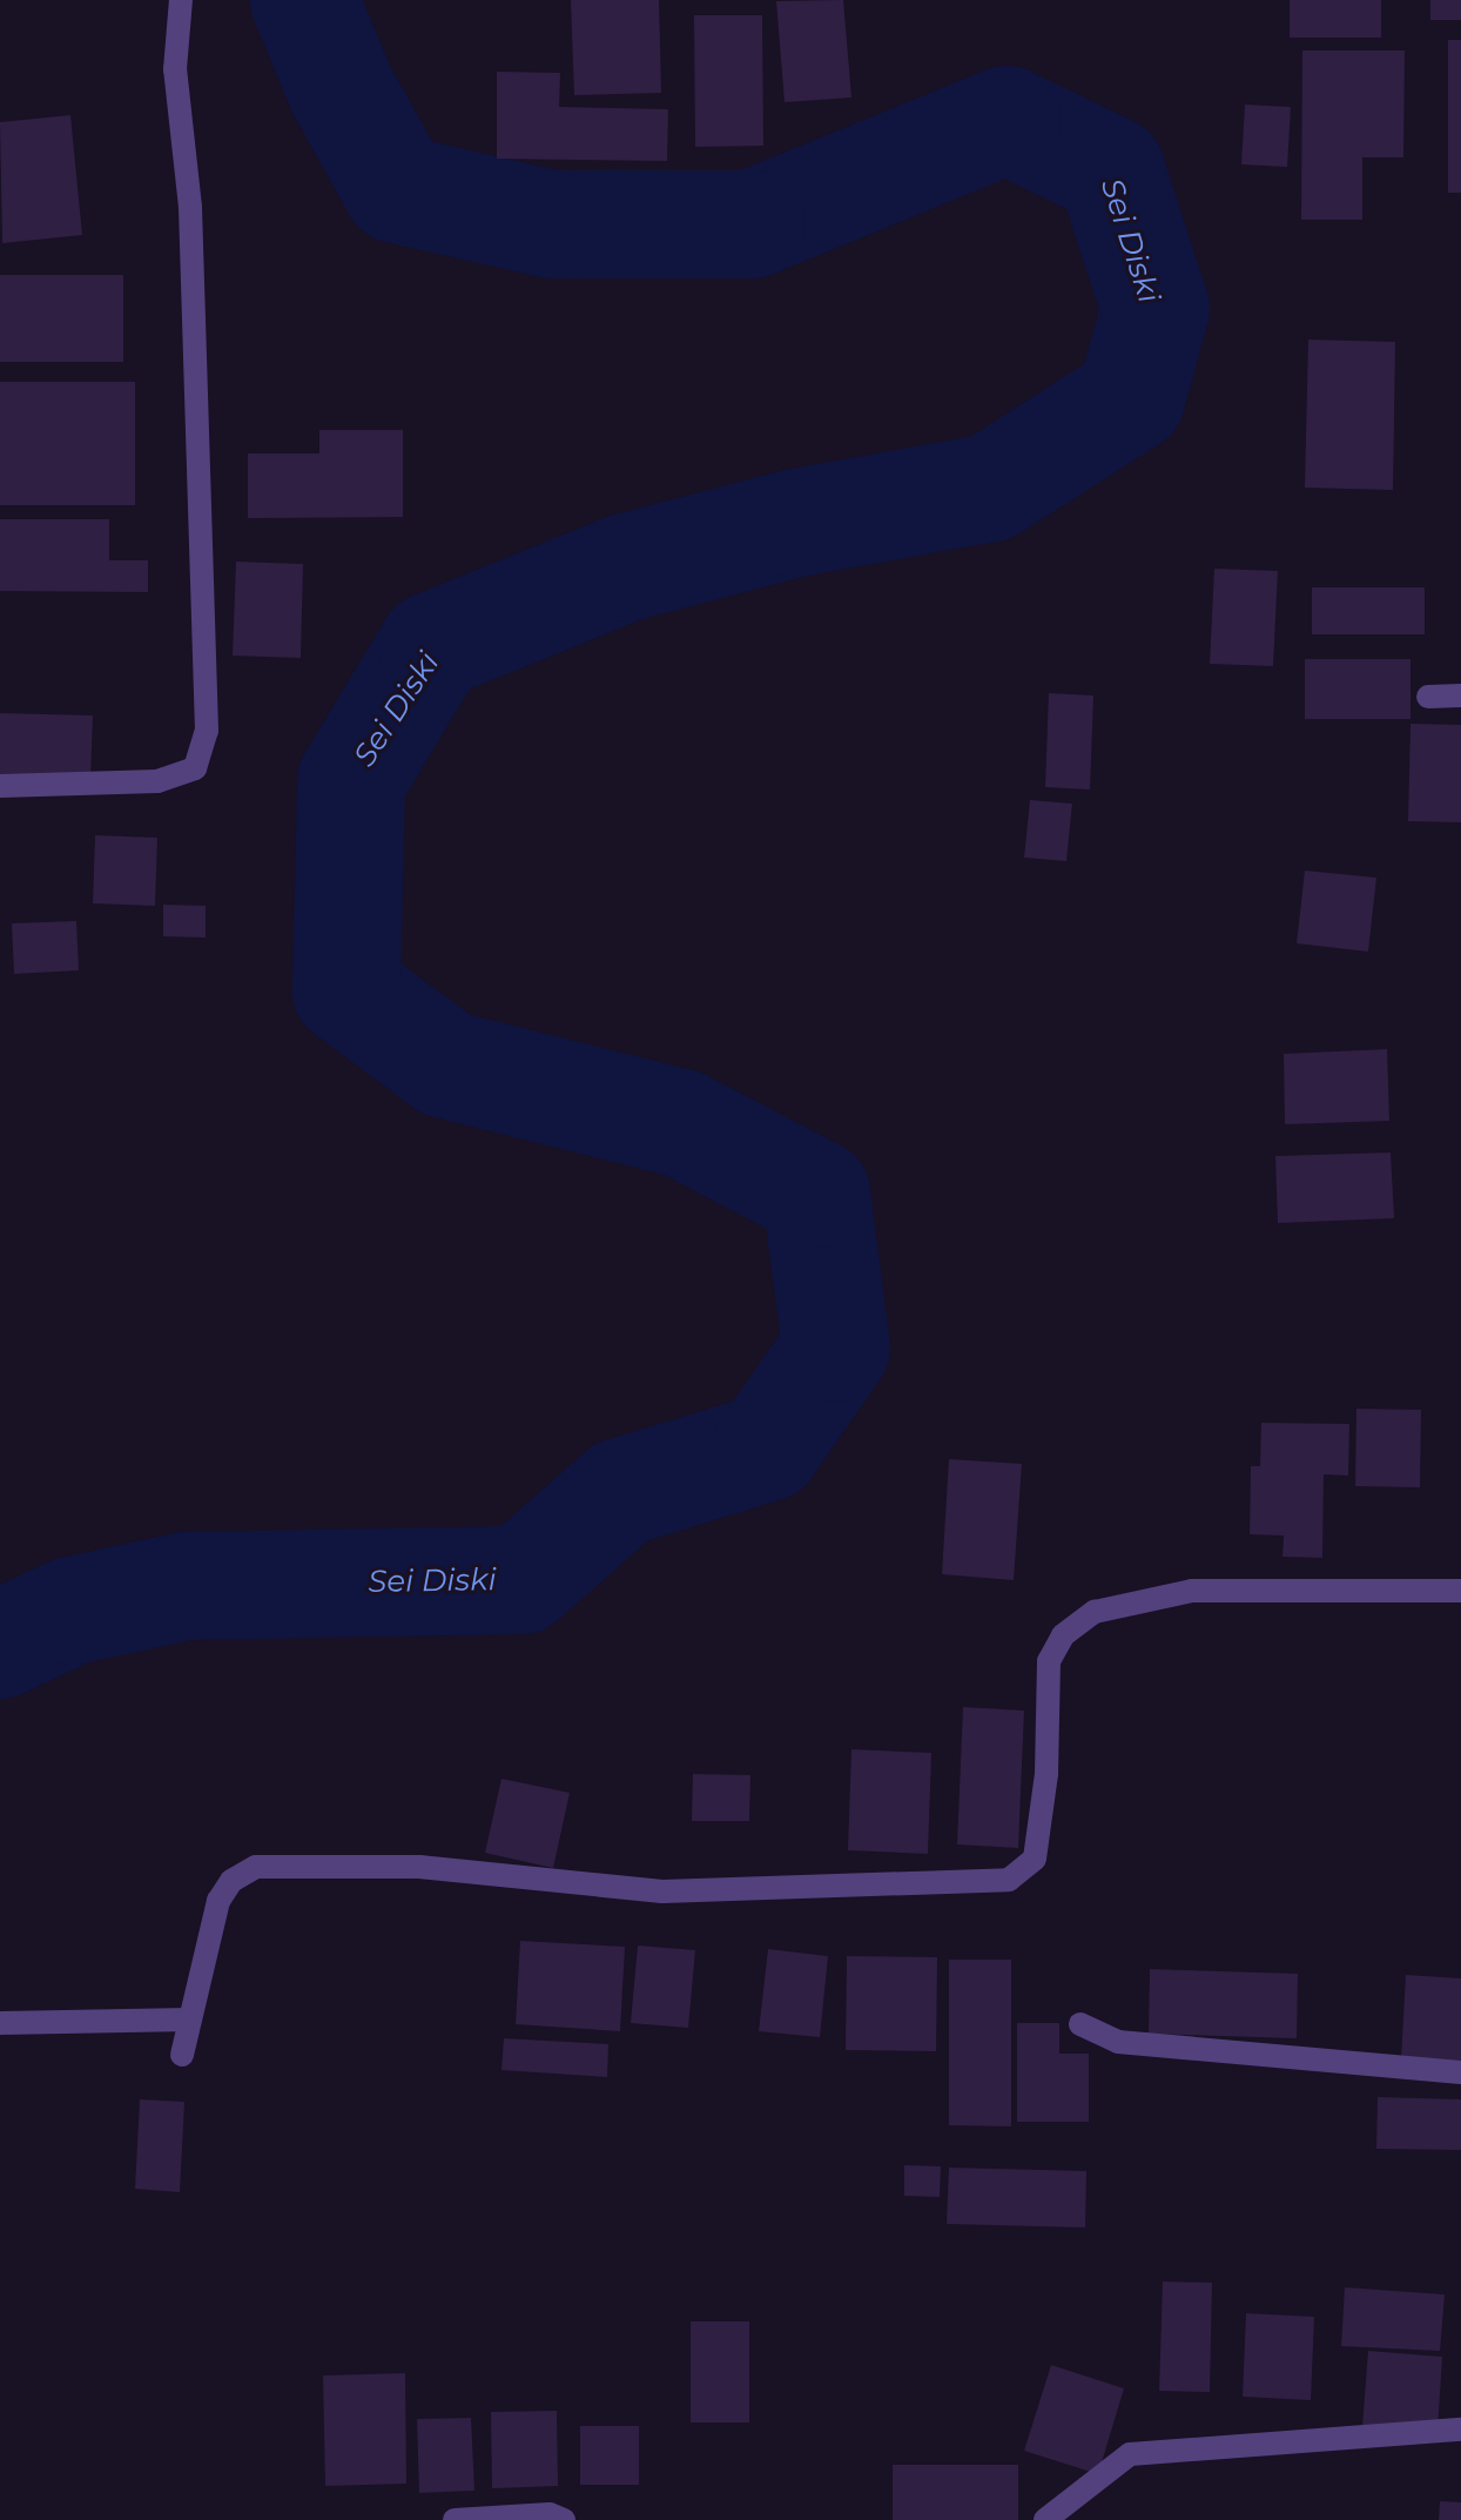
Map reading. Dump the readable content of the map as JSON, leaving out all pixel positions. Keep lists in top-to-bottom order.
{
  "water": ["Sei Diski"]
}
